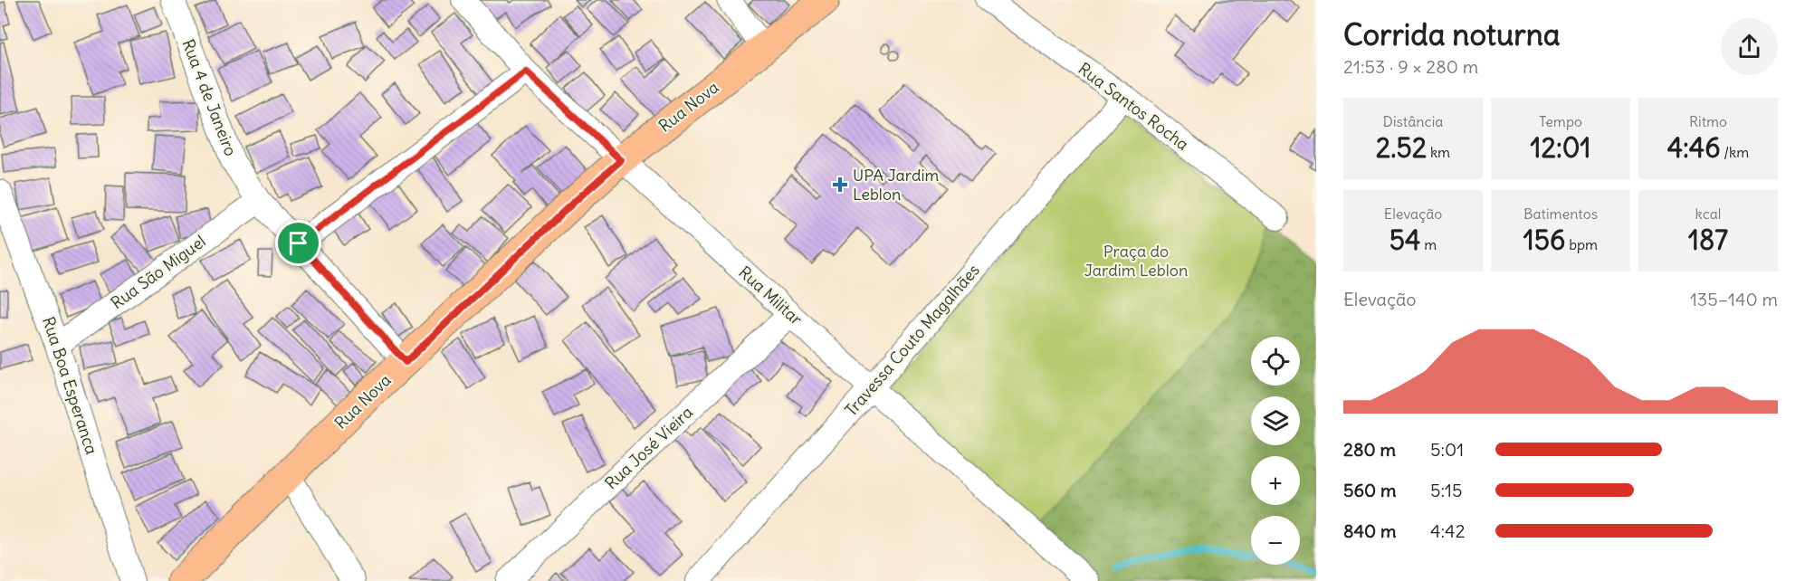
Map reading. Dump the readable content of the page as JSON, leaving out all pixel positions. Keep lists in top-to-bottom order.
{
  "streets": {
    "main road": ["Rua Nova"],
    "street": [
      "Rua 4 de Janeiro",
      "Rua Santos Rocha",
      "Rua São Miguel",
      "Rua Militar",
      "Travessa Couto Magalhães",
      "Rua Boa Esperanca",
      "Rua José Vieira"
    ]
  },
  "crossings": [
    ["Rua 4 de Janeiro", "Rua Nova"],
    ["Rua 4 de Janeiro", "Rua São Miguel"],
    ["Rua Nova", "Rua Militar"],
    ["Rua Santos Rocha", "Travessa Couto Magalhães"],
    ["Rua São Miguel", "Rua Boa Esperanca"],
    ["Rua Militar", "Travessa Couto Magalhães"],
    ["Rua Militar", "Rua José Vieira"]
  ],
  "parks": ["Praça do Jardim Leblon"],
  "places": {
    "health": ["UPA Jardim Leblon"]
  },
  "page": {
    "heading": ["Corrida noturna", "21:53 · 9 × 280 m"],
    "stats": [
      ["Distância", "2.52 km"],
      ["Tempo", "12:01"],
      ["Ritmo", "4:46 /km"],
      ["Elevação", "54 m"],
      ["Batimentos", "156 bpm"],
      ["kcal", "187"]
    ],
    "chart": ["Elevação", "135–140 m"],
    "map_buttons": ["+", "−"],
    "list": [
      {
        "name": "280 m",
        "note": "5:01"
      },
      {
        "name": "560 m",
        "note": "5:15"
      },
      {
        "name": "840 m",
        "note": "4:42"
      }
    ]
  }
}
